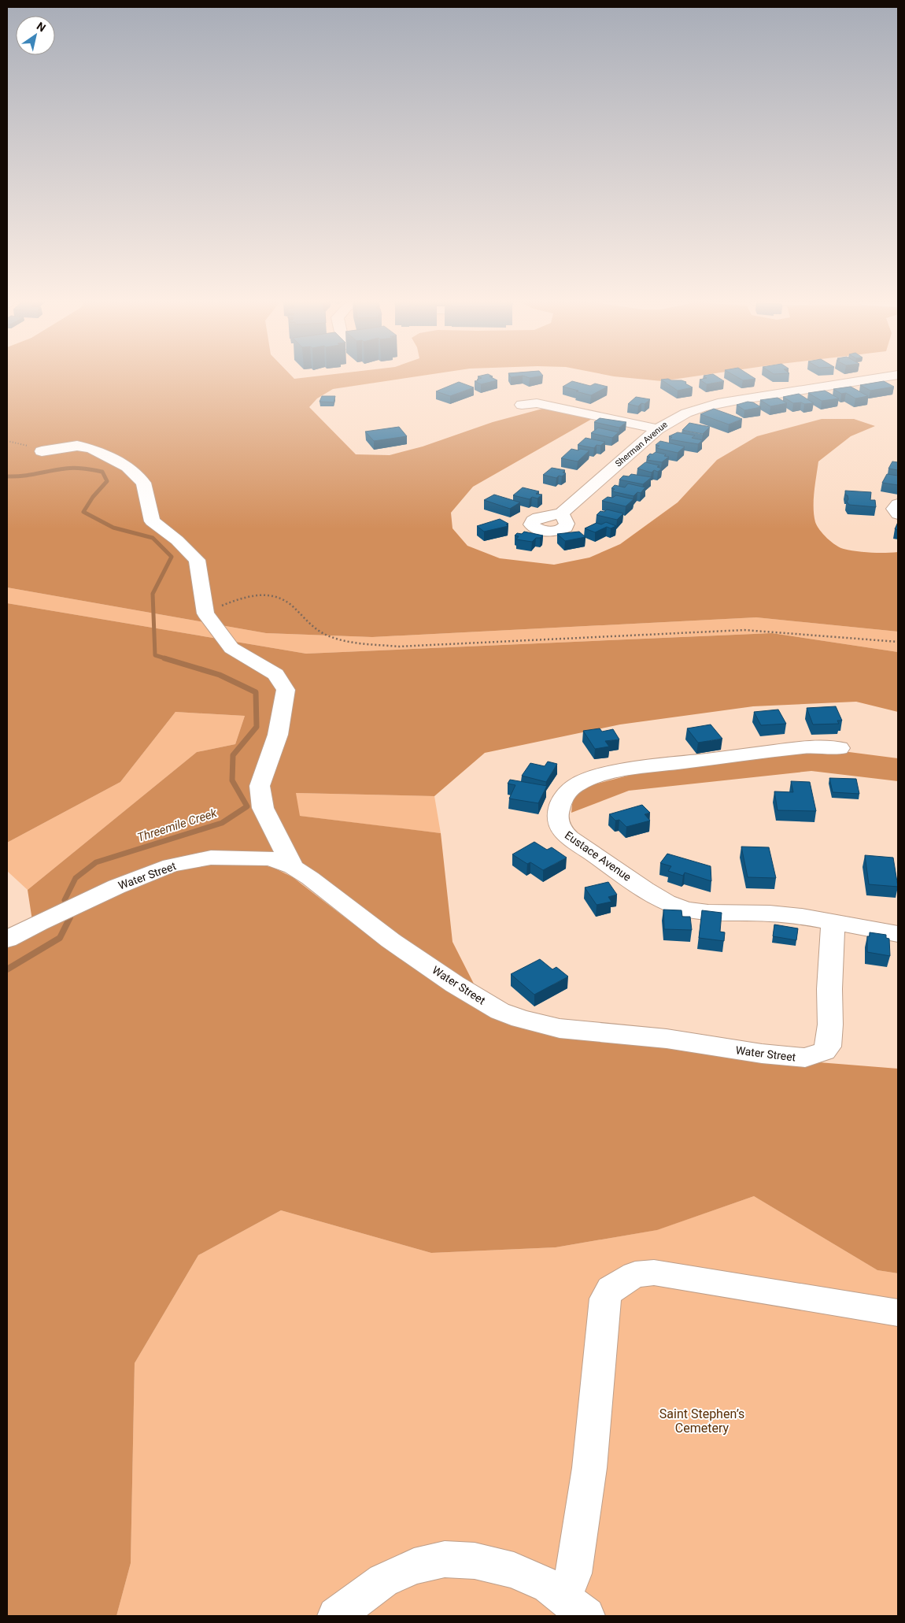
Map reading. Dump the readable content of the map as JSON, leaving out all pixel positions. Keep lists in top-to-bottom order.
{
  "streets": {
    "street": ["Sherman Avenue", "Eustace Avenue", "Water Street"]
  },
  "crossings": [
    ["Eustace Avenue", "Water Street"]
  ],
  "water": ["Threemile Creek"],
  "parks": ["Saint Stephen’s Cemetery"],
  "north": "top right"
}
